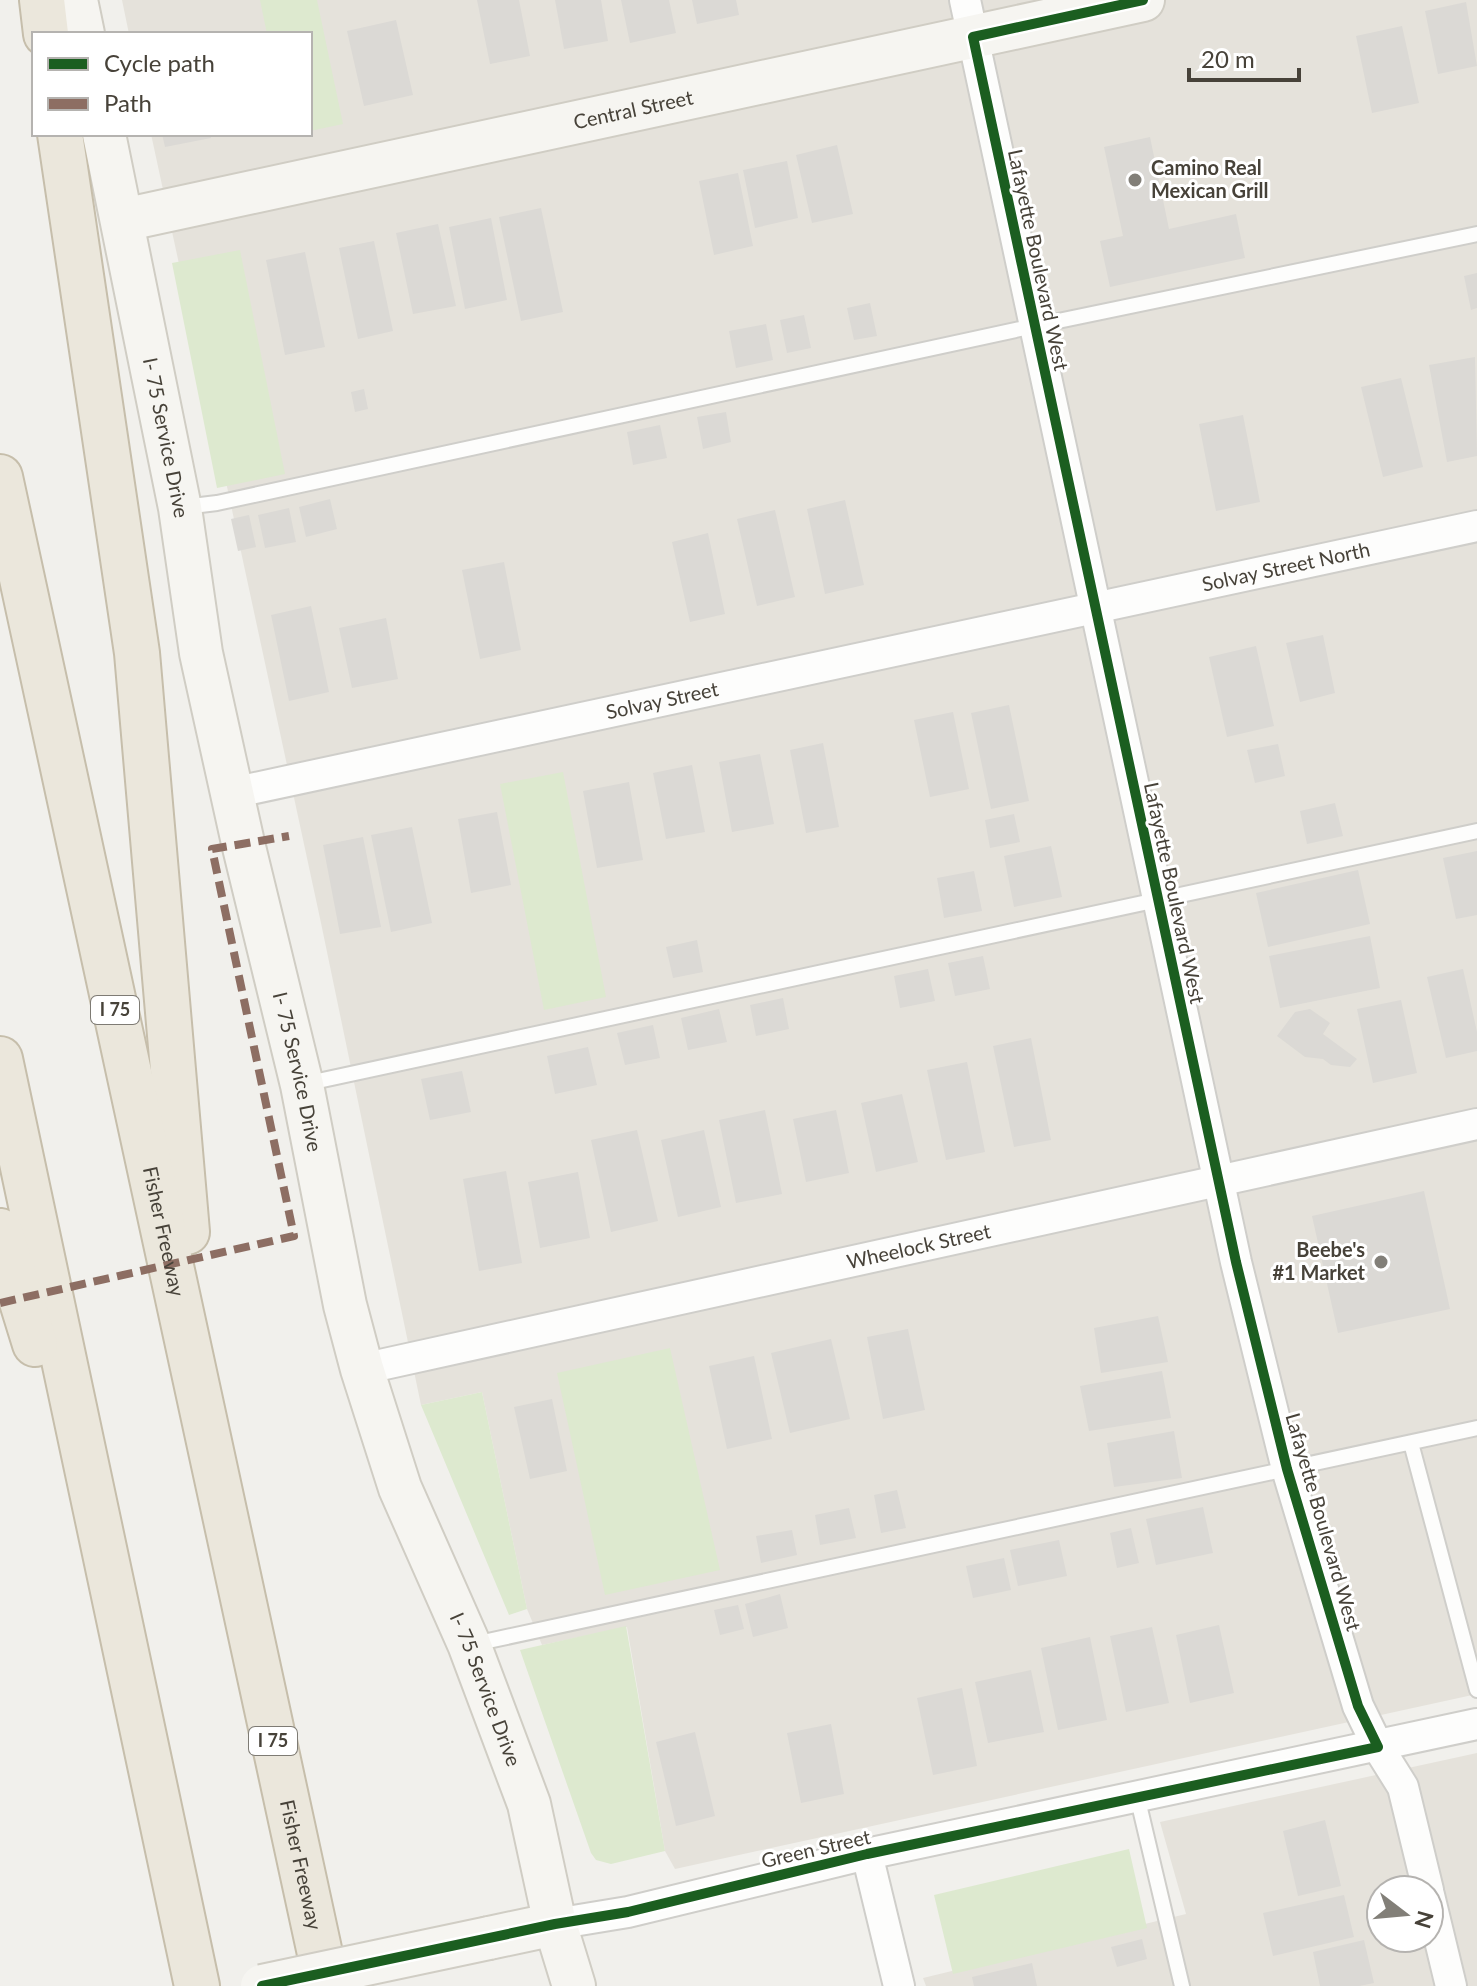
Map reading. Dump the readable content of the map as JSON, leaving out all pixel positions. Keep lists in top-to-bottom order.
{
  "streets": {
    "highway": ["I 75", "Fisher Freeway"],
    "main road": ["Central Street", "I- 75 Service Drive", "Green Street"],
    "street": [
      "Lafayette Boulevard West",
      "Solvay Street North",
      "Solvay Street",
      "Wheelock Street"
    ]
  },
  "crossings": [
    ["Central Street", "Lafayette Boulevard West"],
    ["Central Street", "I- 75 Service Drive"],
    ["Lafayette Boulevard West", "Solvay Street North"],
    ["Lafayette Boulevard West", "Solvay Street"],
    ["Lafayette Boulevard West", "Wheelock Street"],
    ["Lafayette Boulevard West", "Green Street"],
    ["I- 75 Service Drive", "Solvay Street"],
    ["I- 75 Service Drive", "Wheelock Street"],
    ["I- 75 Service Drive", "Green Street"],
    ["Solvay Street North", "Solvay Street"]
  ],
  "places": ["Camino Real Mexican Grill", "Beebe's #1 Market"],
  "legend": ["Cycle path", "Path"],
  "scale_bar": "20 m",
  "north": "right"
}
